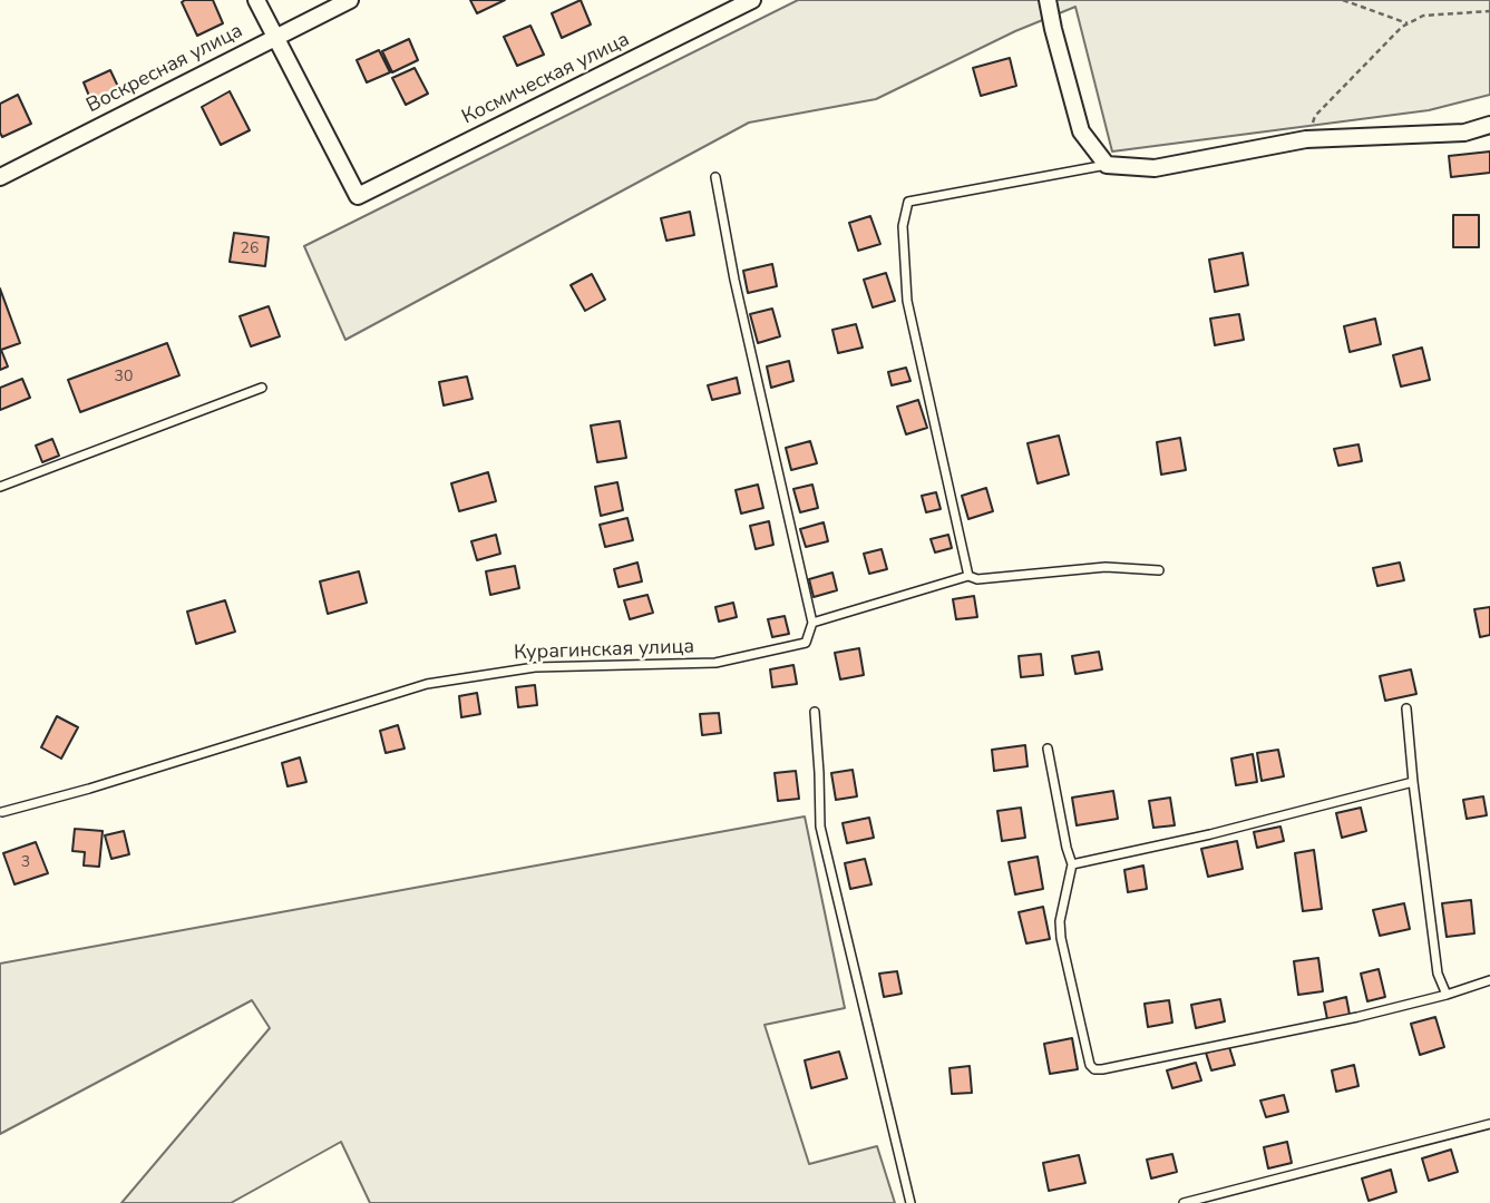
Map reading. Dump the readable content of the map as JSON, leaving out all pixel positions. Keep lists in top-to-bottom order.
{
  "streets": {
    "street": ["Воскресная улица", "Космическая улица"],
    "lane": ["Курагинская улица"]
  },
  "crossings": [
    ["Воскресная улица", "Космическая улица"]
  ],
  "house_numbers": ["26", "30", "3"]
}
